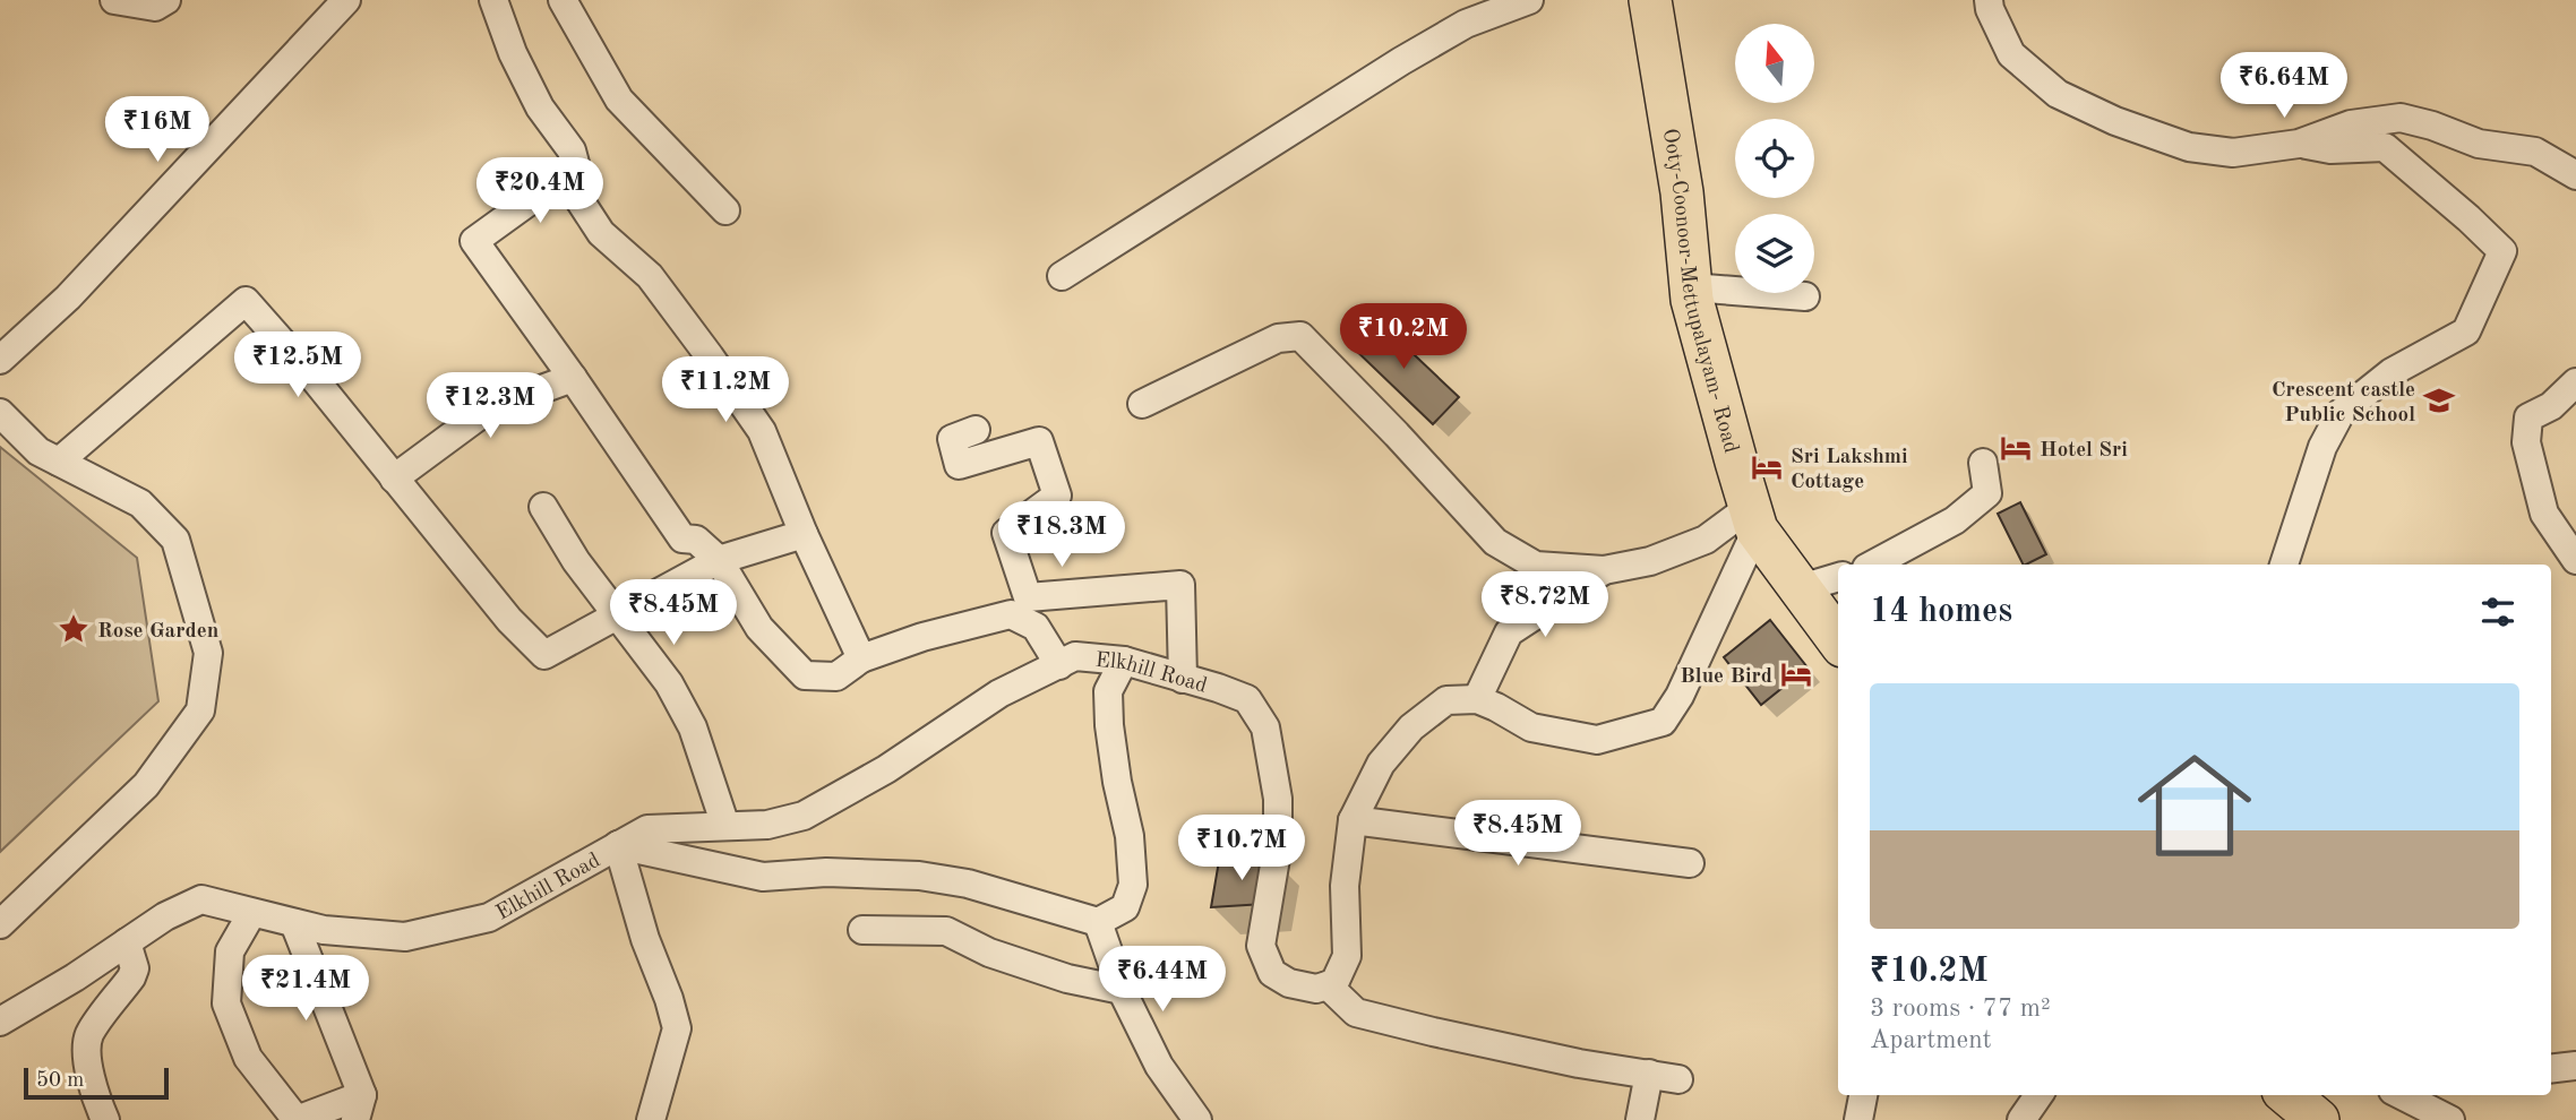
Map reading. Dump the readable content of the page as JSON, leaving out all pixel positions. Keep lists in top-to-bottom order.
{
  "streets": {
    "highway": ["Ooty-Coonoor-Mettupalayam- Road"],
    "street": ["Elkhill Road"]
  },
  "places": {
    "school or university": ["Crescent castle Public School"],
    "hotel": ["Hotel Sri", "Sri Lakshmi Cottage", "Blue Bird"],
    "place": ["Rose Garden"]
  },
  "scale_bar": "50 m",
  "north": "top",
  "page": {
    "price": [
      "₹6.64M",
      "₹16M",
      "₹20.4M",
      "₹10.2M",
      "₹12.5M",
      "₹11.2M",
      "₹12.3M",
      "₹18.3M",
      "₹8.72M",
      "₹8.45M",
      "₹8.45M",
      "₹10.7M",
      "₹6.44M",
      "₹21.4M"
    ],
    "heading": "14 homes",
    "list": [
      {
        "name": "₹10.2M",
        "note": "3 rooms · 77 m² · Apartment"
      }
    ],
    "scale": "50 m"
  }
}
